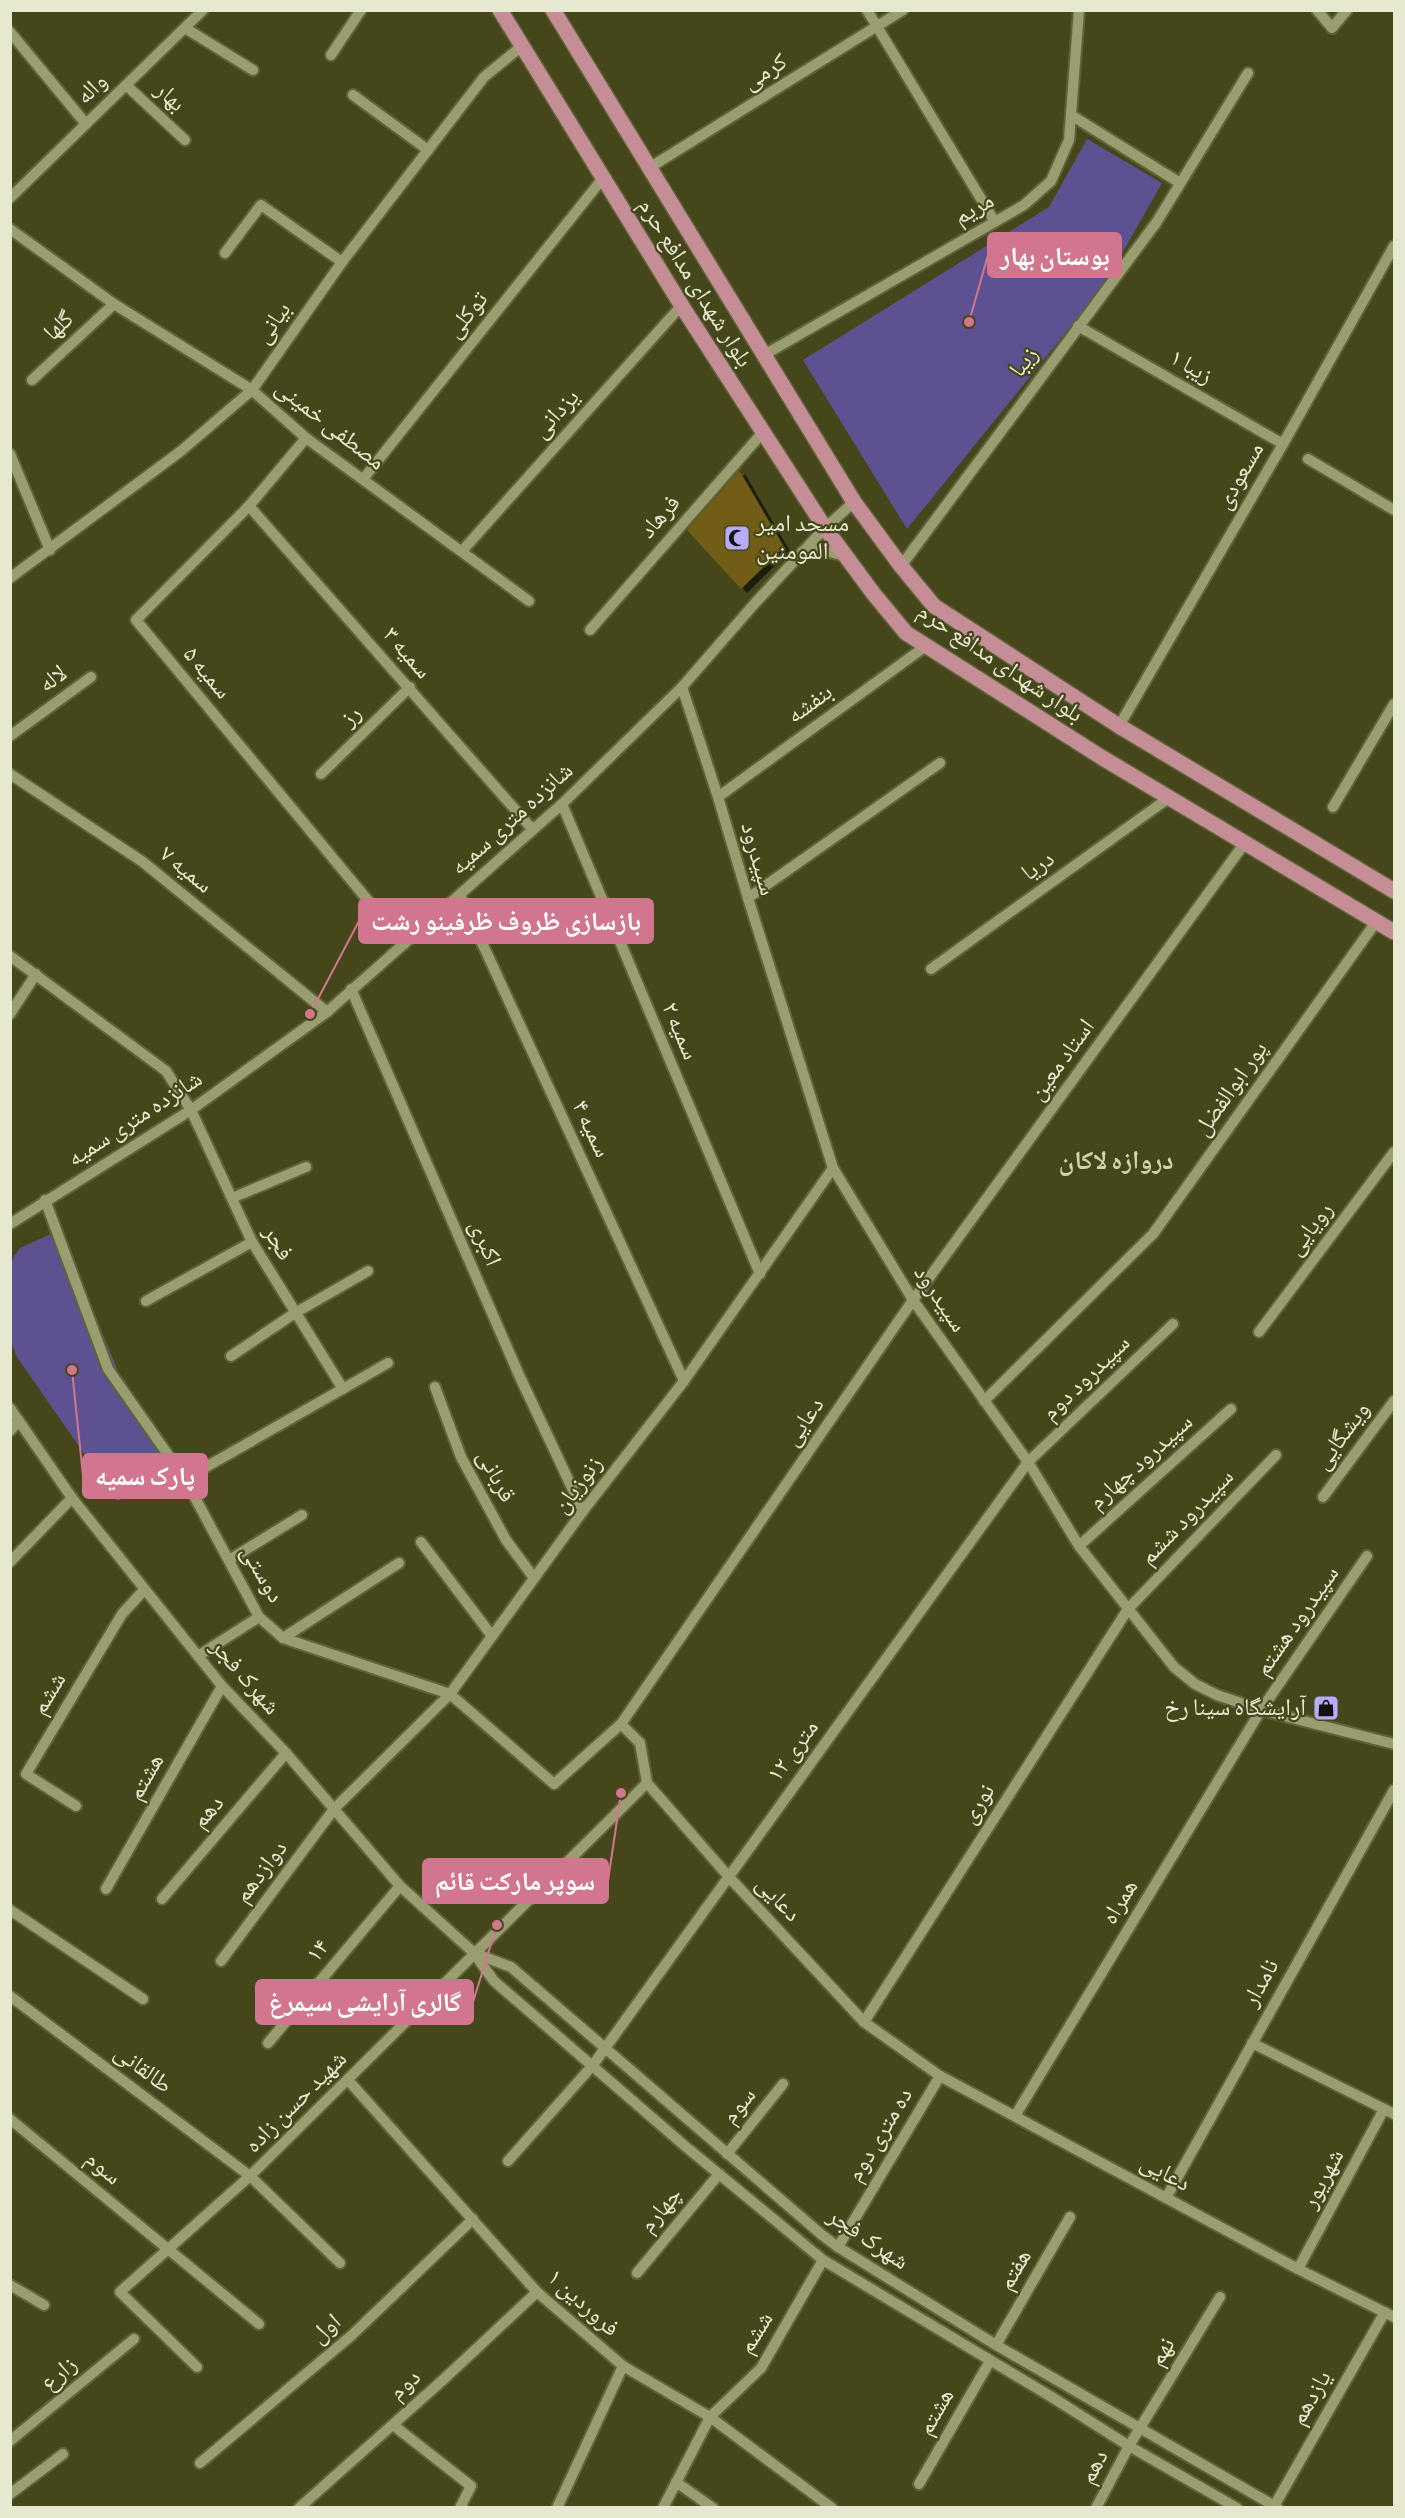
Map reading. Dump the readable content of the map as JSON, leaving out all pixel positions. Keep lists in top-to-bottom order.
{
  "streets": {
    "main road": ["بلوار شهدای مدافع حرم"],
    "street": [
      "کرمی",
      "واله",
      "بهار",
      "مریم",
      "توکلی",
      "بیانی",
      "گلها",
      "زیبا",
      "زیبا ۱",
      "یزدانی",
      "مصطفی خمینی",
      "مسعودی",
      "فرهاد",
      "سمیه ۳",
      "سمیه ۵",
      "لاله",
      "بنفشه",
      "رز",
      "شانزده متری سمیه",
      "سپیدرود",
      "دریا",
      "سمیه ۷",
      "سمیه ۲",
      "استاد معین",
      "پور ابوالفضل",
      "سمیه ۴",
      "رویایی",
      "فجر",
      "اکبری",
      "سپیدرود دوم",
      "دعایی",
      "ویشگایی",
      "سپیدرود چهارم",
      "قربانی",
      "زنوزیان",
      "سپیدرود ششم",
      "دوستی",
      "سپیدرود هشتم",
      "شهرک فجر",
      "ششم",
      "۱۲ متری",
      "هشتم",
      "نوری",
      "دهم",
      "دوازدهم",
      "همراه",
      "۱۴",
      "نامدار",
      "طالقانی",
      "شهید حسن زاده",
      "سوم",
      "ده متری دوم",
      "شهریور",
      "چهارم",
      "هفتم",
      "فروردین ۱",
      "اول",
      "نهم",
      "زارع",
      "دوم",
      "یازدهم"
    ]
  },
  "crossings": [
    ["کرمی", "بلوار شهدای مدافع حرم"],
    ["واله", "بهار"],
    ["مریم", "بلوار شهدای مدافع حرم"],
    ["بلوار شهدای مدافع حرم", "توکلی"],
    ["بلوار شهدای مدافع حرم", "بیانی"],
    ["بلوار شهدای مدافع حرم", "زیبا"],
    ["بلوار شهدای مدافع حرم", "یزدانی"],
    ["بلوار شهدای مدافع حرم", "مسعودی"],
    ["بلوار شهدای مدافع حرم", "فرهاد"],
    ["بلوار شهدای مدافع حرم", "بنفشه"],
    ["بلوار شهدای مدافع حرم", "شانزده متری سمیه"],
    ["بلوار شهدای مدافع حرم", "دریا"],
    ["بلوار شهدای مدافع حرم", "استاد معین"],
    ["بلوار شهدای مدافع حرم", "پور ابوالفضل"],
    ["توکلی", "مصطفی خمینی"],
    ["بیانی", "مصطفی خمینی"],
    ["گلها", "مصطفی خمینی"],
    ["زیبا", "زیبا ۱"],
    ["زیبا ۱", "مسعودی"],
    ["یزدانی", "مصطفی خمینی"],
    ["مصطفی خمینی", "سمیه ۵"],
    ["سمیه ۳", "سمیه ۵"],
    ["سمیه ۳", "رز"],
    ["سمیه ۳", "شانزده متری سمیه"],
    ["سمیه ۵", "شانزده متری سمیه"],
    ["بنفشه", "سپیدرود"],
    ["شانزده متری سمیه", "سپیدرود"],
    ["شانزده متری سمیه", "سمیه ۷"],
    ["شانزده متری سمیه", "سمیه ۲"],
    ["شانزده متری سمیه", "سمیه ۴"],
    ["شانزده متری سمیه", "فجر"],
    ["شانزده متری سمیه", "اکبری"],
    ["شانزده متری سمیه", "دوستی"],
    ["سپیدرود", "استاد معین"],
    ["سپیدرود", "پور ابوالفضل"],
    ["سپیدرود", "سپیدرود دوم"],
    ["سپیدرود", "دعایی"],
    ["سپیدرود", "سپیدرود چهارم"],
    ["سپیدرود", "زنوزیان"],
    ["سپیدرود", "سپیدرود ششم"],
    ["سپیدرود", "سپیدرود هشتم"],
    ["سپیدرود", "۱۲ متری"],
    ["سپیدرود", "نوری"],
    ["سپیدرود", "همراه"],
    ["سمیه ۲", "زنوزیان"],
    ["استاد معین", "دعایی"],
    ["سمیه ۴", "زنوزیان"],
    ["اکبری", "زنوزیان"],
    ["سپیدرود دوم", "۱۲ متری"],
    ["دعایی", "دوستی"],
    ["دعایی", "۱۲ متری"],
    ["دعایی", "نوری"],
    ["دعایی", "همراه"],
    ["دعایی", "نامدار"],
    ["دعایی", "شهید حسن زاده"],
    ["دعایی", "ده متری دوم"],
    ["دعایی", "شهریور"],
    ["دعایی", "یازدهم"],
    ["قربانی", "زنوزیان"],
    ["زنوزیان", "دوستی"],
    ["زنوزیان", "شهرک فجر"],
    ["زنوزیان", "دوازدهم"],
    ["سپیدرود ششم", "نوری"],
    ["سپیدرود هشتم", "همراه"],
    ["شهرک فجر", "ششم"],
    ["شهرک فجر", "۱۲ متری"],
    ["شهرک فجر", "هشتم"],
    ["شهرک فجر", "دهم"],
    ["شهرک فجر", "دوازدهم"],
    ["شهرک فجر", "۱۴"],
    ["شهرک فجر", "شهید حسن زاده"],
    ["شهرک فجر", "سوم"],
    ["شهرک فجر", "ده متری دوم"],
    ["شهرک فجر", "چهارم"],
    ["شهرک فجر", "هفتم"],
    ["شهرک فجر", "نهم"],
    ["شهرک فجر", "یازدهم"],
    ["ششم", "فروردین ۱"],
    ["دهم", "نهم"],
    ["طالقانی", "شهید حسن زاده"],
    ["شهید حسن زاده", "سوم"],
    ["شهید حسن زاده", "فروردین ۱"],
    ["فروردین ۱", "اول"],
    ["فروردین ۱", "دوم"]
  ],
  "districts": ["دروازه لاکان"],
  "places": {
    "other": [
      "بوستان بهار",
      "بازسازی ظروف ظرفینو رشت",
      "پارک سمیه",
      "سوپر مارکت قائم",
      "گالری آرایشی سیمرغ"
    ],
    "mosque": ["مسحد امیر المومنین"],
    "shop": ["آرایشگاه سینا رخ"]
  }
}
